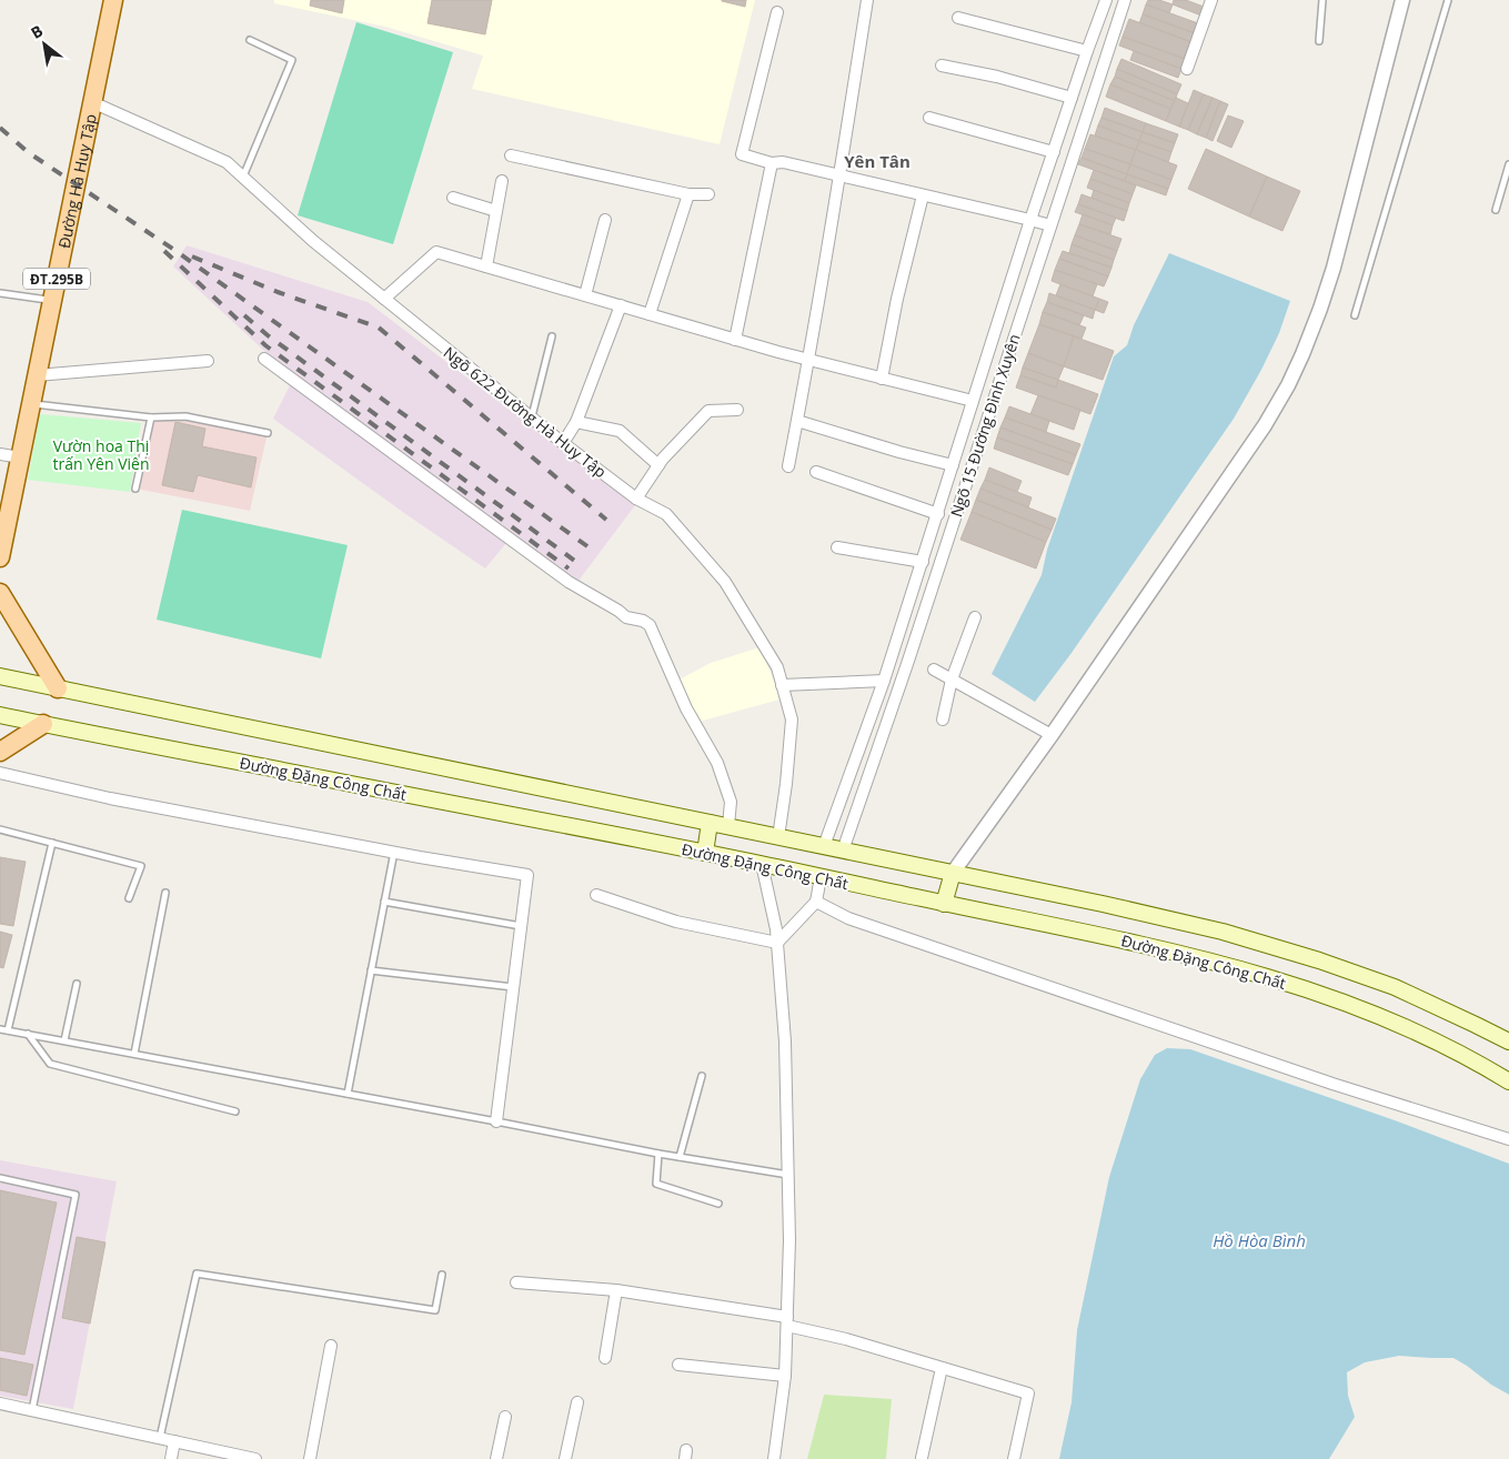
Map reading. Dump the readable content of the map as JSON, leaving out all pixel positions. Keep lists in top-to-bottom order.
{
  "streets": {
    "main road": ["Đường Hà Huy Tập", "ĐT.295B", "Đường Đặng Công Chất"],
    "street": ["Ngõ 622 Đường Hà Huy Tập", "Ngõ 15 Đường Đình Xuyên"]
  },
  "crossings": [
    ["Đường Hà Huy Tập", "Ngõ 622 Đường Hà Huy Tập"],
    ["Ngõ 622 Đường Hà Huy Tập", "Đường Đặng Công Chất"],
    ["Ngõ 15 Đường Đình Xuyên", "Đường Đặng Công Chất"]
  ],
  "districts": ["Yên Tân"],
  "water": ["Hồ Hòa Bình"],
  "parks": ["Vườn hoa Thị trấn Yên Viên"],
  "north": "top left"
}
